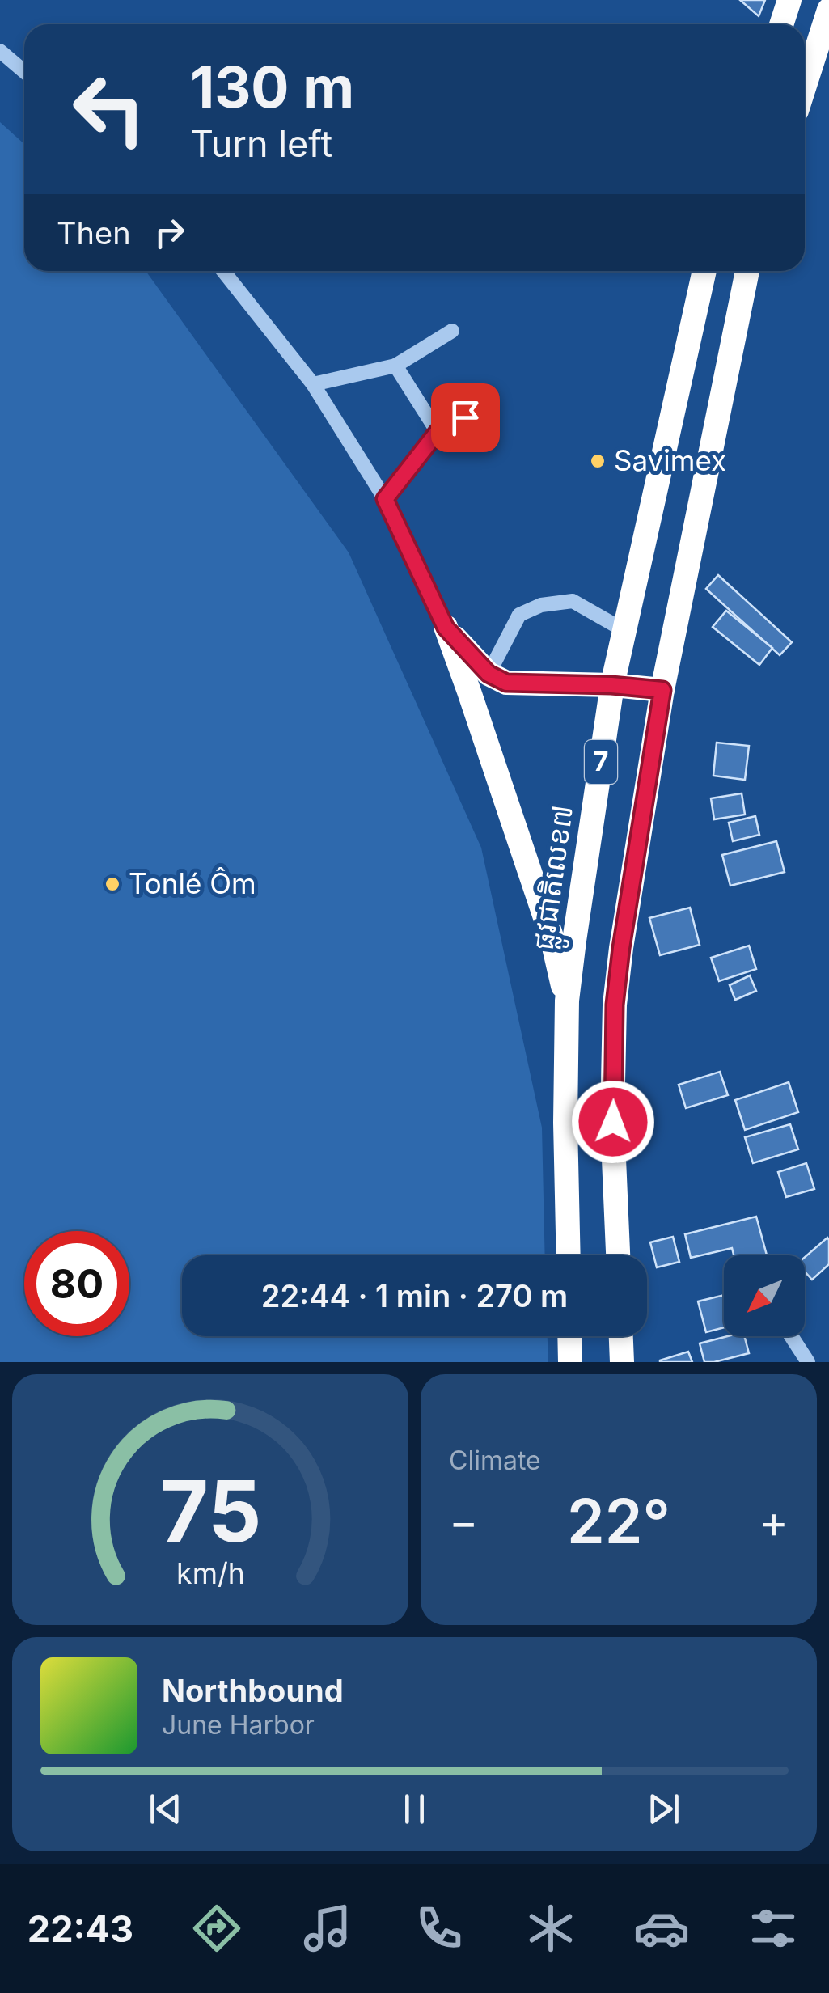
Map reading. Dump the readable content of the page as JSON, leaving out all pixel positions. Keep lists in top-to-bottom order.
{
  "streets": {
    "highway": ["7", "ផ្លូវជាតិលេខ៧"]
  },
  "places": ["Savimex", "Tonlé Ôm"],
  "north": "bottom left",
  "page": {
    "turn": ["130 m", "Turn left"],
    "then": "Then",
    "limit": "80",
    "trip": "22:44 · 1 min · 270 m",
    "tile": "Climate",
    "heat": ["−", "22°", "+"],
    "song": ["Northbound", "June Harbor"],
    "tabs": "22:43",
    "gauge": ["75", "km/h"]
  }
}
